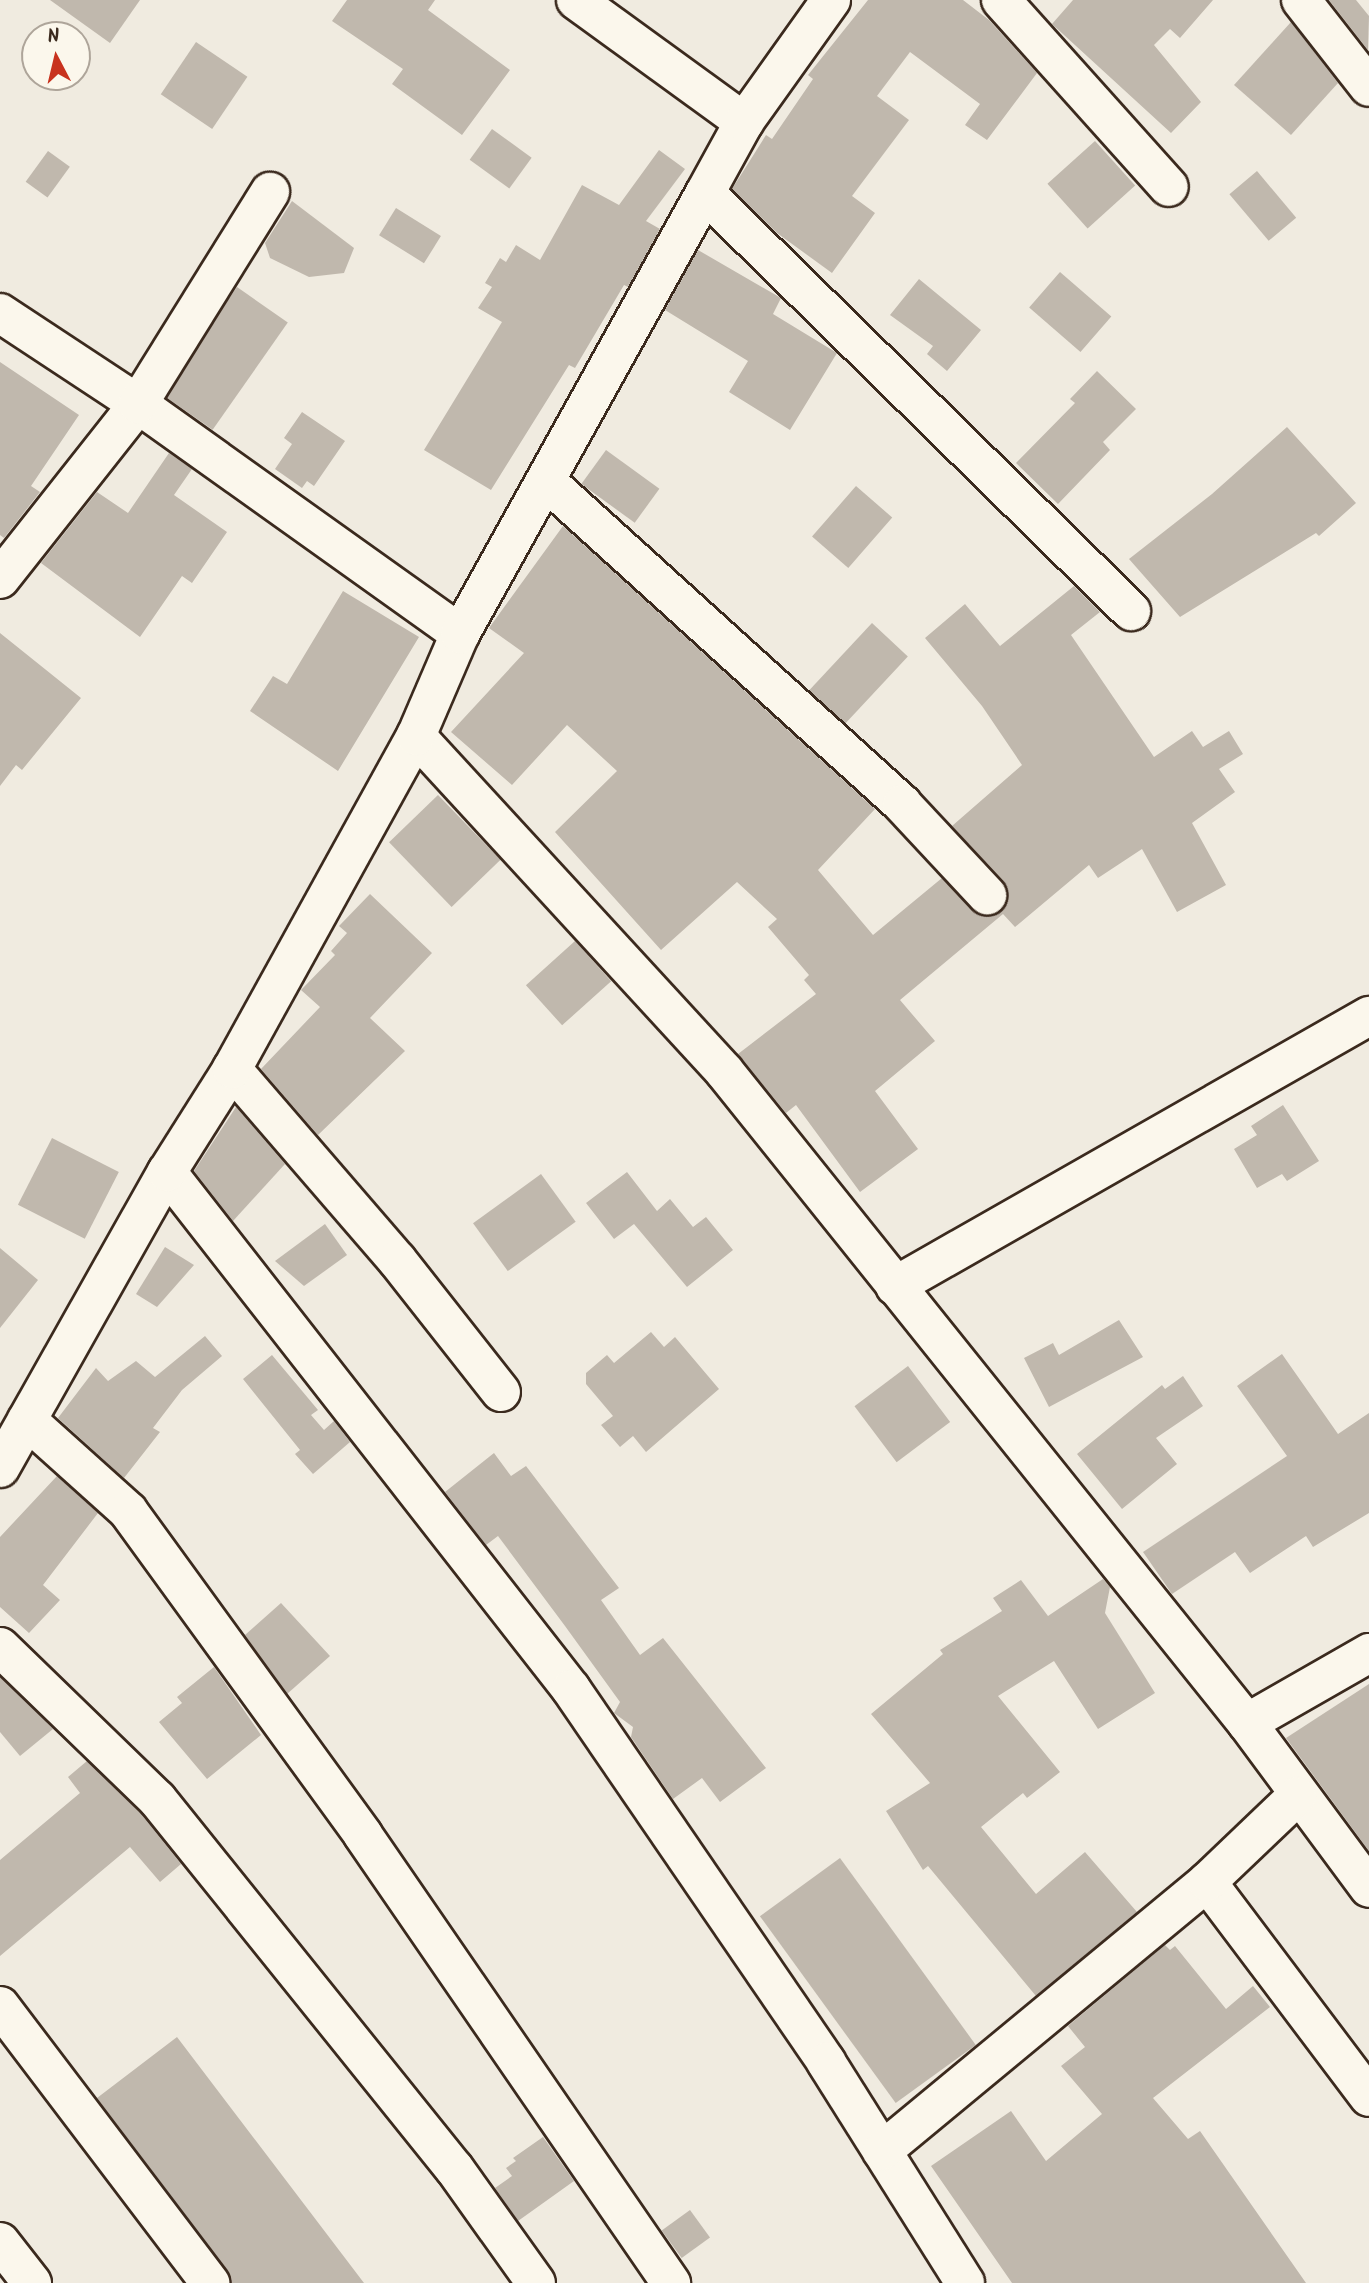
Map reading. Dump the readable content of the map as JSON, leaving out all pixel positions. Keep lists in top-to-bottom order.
{
  "north": "top"
}
